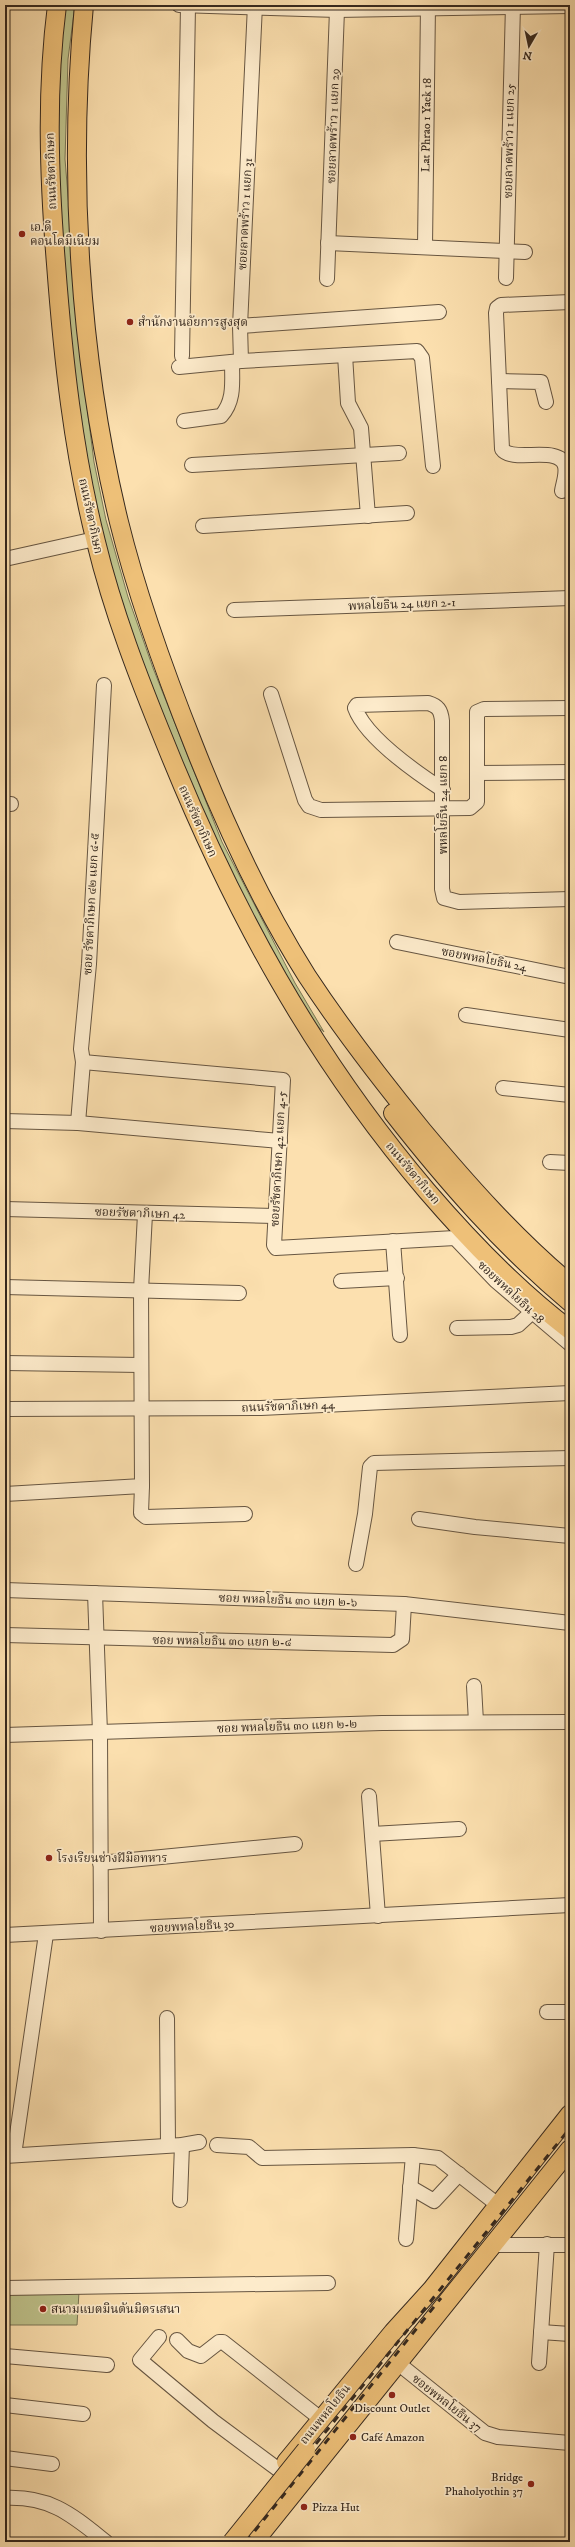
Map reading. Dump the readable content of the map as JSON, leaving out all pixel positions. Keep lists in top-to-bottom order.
{
  "streets": {
    "main road": ["ถนนรัชดาภิเษก", "ถนนพหลโยธิน"],
    "street": [
      "Lat Phrao 1 Yaek 18",
      "ซอยลาดพร้าว 1 แยก 29",
      "ซอยลาดพร้าว 1 แยก 25",
      "ซอยลาดพร้าว 1 แยก 31",
      "พหลโยธิน 24 แยก 2-1",
      "พหลโยธิน 24 แยก 8",
      "ซอย รัชดาภิเษก ๔๒ แยก ๔-๕",
      "ซอยพหลโยธิน 24",
      "ซอยรัชดาภิเษก 42 แยก 4-5",
      "ซอยรัชดาภิเษก 42",
      "ซอยพหลโยธิน 28",
      "ถนนรัชดาภิเษก 44",
      "ซอย พหลโยธิน ๓๐ แยก ๒-๖",
      "ซอย พหลโยธิน ๓๐ แยก ๒-๔",
      "ซอย พหลโยธิน ๓๐ แยก ๒-๒",
      "ซอยพหลโยธิน 30",
      "ซอยพหลโยธิน 37"
    ]
  },
  "crossings": [
    ["ถนนรัชดาภิเษก", "ซอยรัชดาภิเษก 42 แยก 4-5"],
    ["ถนนรัชดาภิเษก", "ซอยพหลโยธิน 28"],
    ["ซอย รัชดาภิเษก ๔๒ แยก ๔-๕", "ซอยรัชดาภิเษก 42 แยก 4-5"],
    ["ซอยรัชดาภิเษก 42 แยก 4-5", "ซอยรัชดาภิเษก 42"],
    ["ซอยรัชดาภิเษก 42 แยก 4-5", "ซอยพหลโยธิน 28"],
    ["ซอย พหลโยธิน ๓๐ แยก ๒-๖", "ซอย พหลโยธิน ๓๐ แยก ๒-๔"],
    ["ซอยพหลโยธิน 37", "ถนนพหลโยธิน"]
  ],
  "places": [
    "เอ.ดี คอนโดมิเนียม",
    "สำนักงานอัยการสูงสุด",
    "โรงเรียนช่างฝีมือทหาร",
    "สนามแบตมินตันมิตรเสนา",
    "Discount Outlet",
    "Café Amazon",
    "Bridge Phaholyothin 37",
    "Pizza Hut"
  ],
  "north": "bottom"
}
